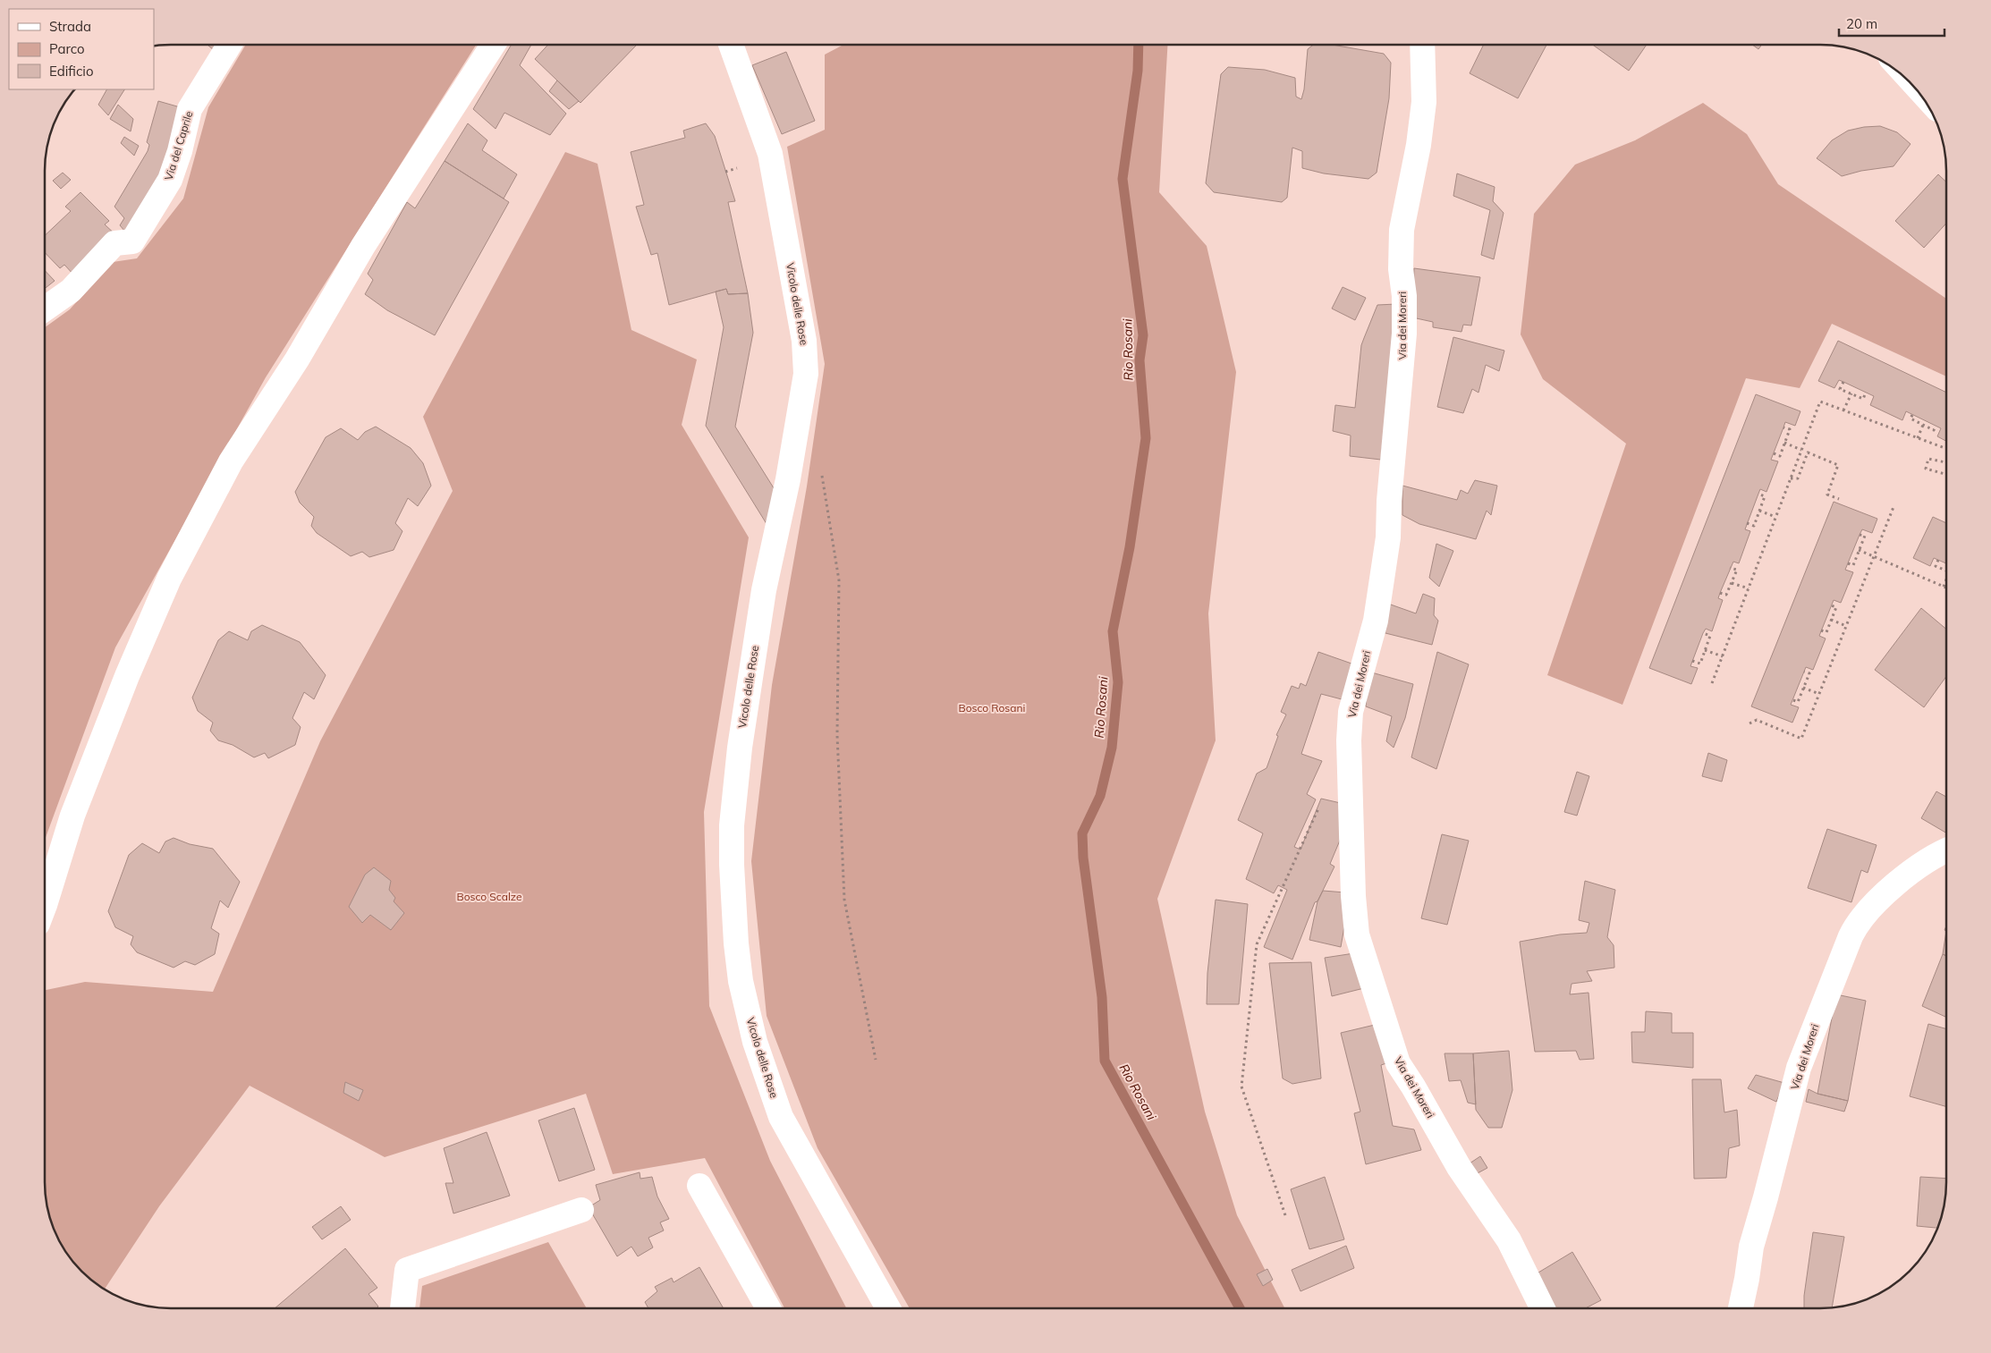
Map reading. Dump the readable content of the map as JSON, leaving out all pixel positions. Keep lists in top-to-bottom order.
{
  "streets": {
    "street": ["Via del Caprile", "Vicolo delle Rose", "Via dei Moreri"]
  },
  "water": ["Rio Rosani"],
  "parks": ["Bosco Rosani", "Bosco Scalze"],
  "legend": ["Strada", "Parco", "Edificio"],
  "scale_bar": "20 m"
}
